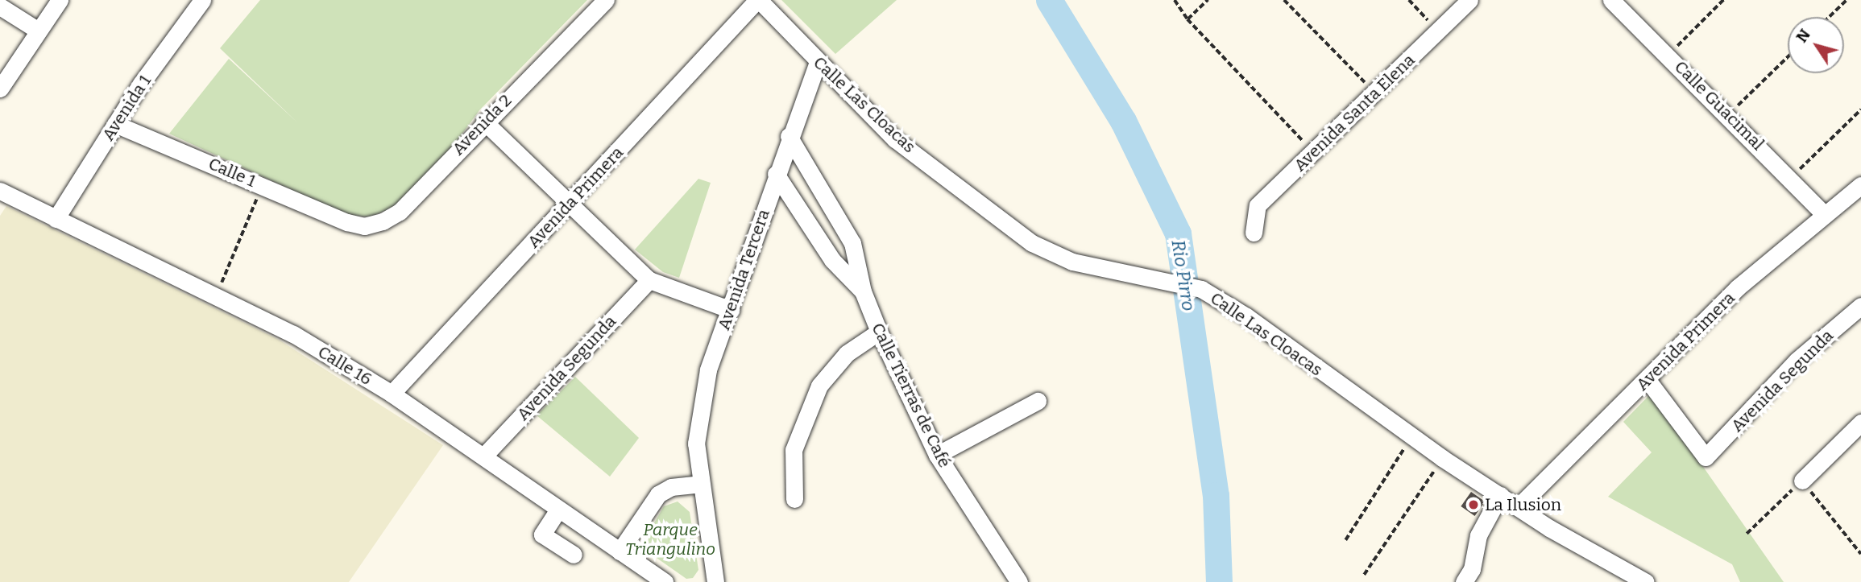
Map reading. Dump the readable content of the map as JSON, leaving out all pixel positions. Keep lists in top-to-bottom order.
{
  "streets": {
    "street": [
      "Calle Las Cloacas",
      "Calle Guacimal",
      "Avenida 1",
      "Avenida Santa Elena",
      "Avenida 2",
      "Calle 1",
      "Avenida Primera",
      "Avenida Tercera",
      "Calle 16",
      "Avenida Segunda",
      "Calle Tierras de Café"
    ]
  },
  "crossings": [
    ["Calle Las Cloacas", "Avenida Primera"],
    ["Calle Las Cloacas", "Avenida Tercera"],
    ["Calle Guacimal", "Avenida Primera"],
    ["Avenida 1", "Calle 1"],
    ["Avenida 1", "Calle 16"],
    ["Avenida 2", "Calle 1"],
    ["Avenida Primera", "Calle 16"],
    ["Avenida Primera", "Avenida Segunda"],
    ["Avenida Tercera", "Calle Tierras de Café"],
    ["Calle 16", "Avenida Segunda"]
  ],
  "water": ["Rio Pirro"],
  "parks": ["Parque Triangulino"],
  "places": ["La Ilusion"],
  "north": "top left"
}
